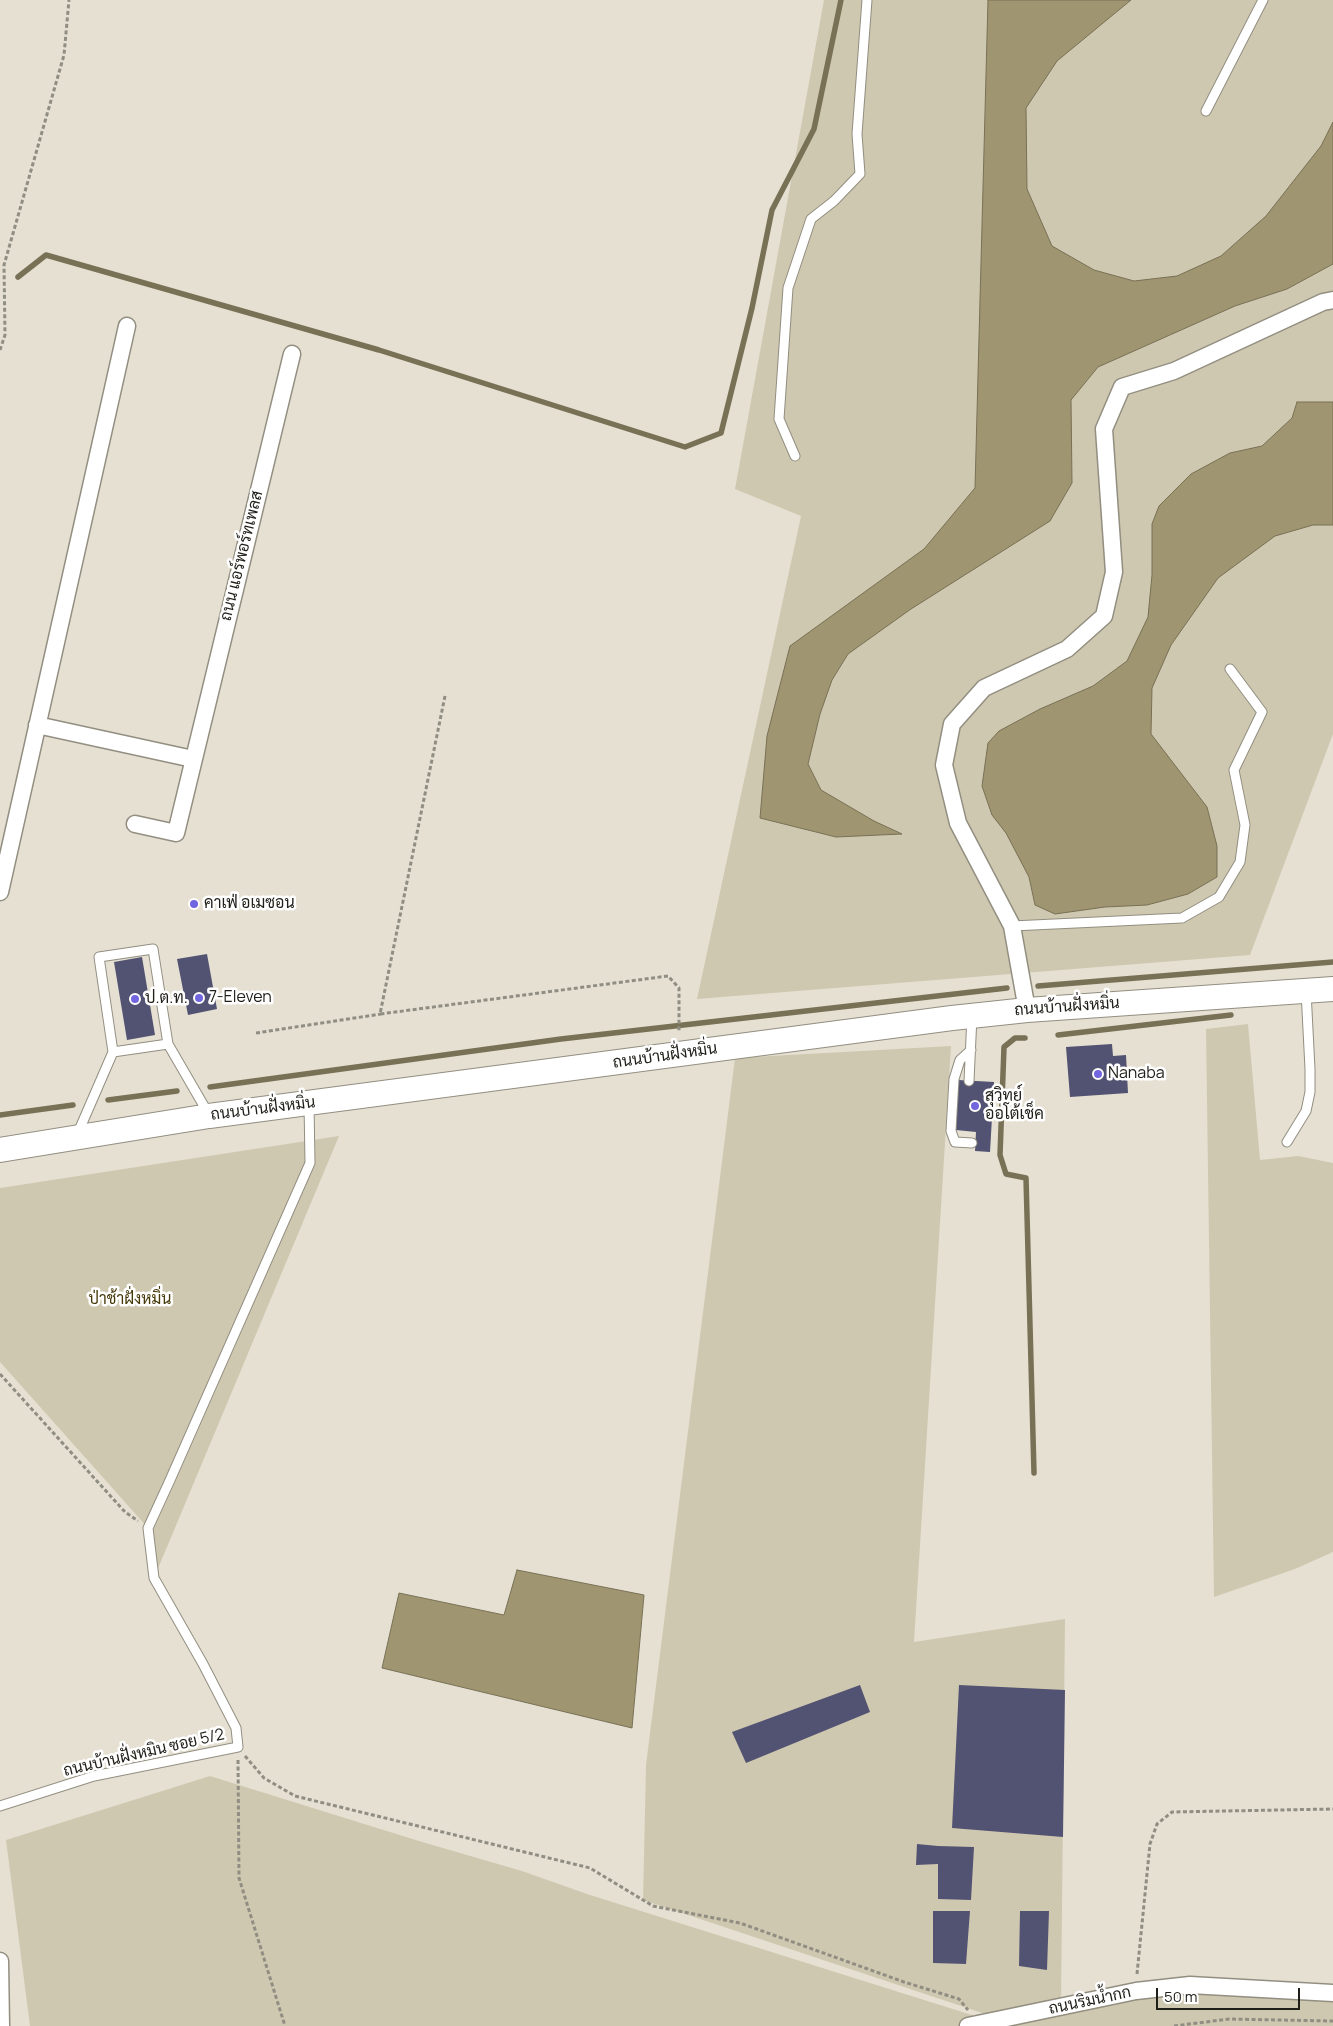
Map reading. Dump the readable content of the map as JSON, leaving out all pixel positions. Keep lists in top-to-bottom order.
{
  "streets": {
    "street": ["ถนน แอร์พอร์ทเพลส", "ถนนบ้านฝั่งหมิ่น", "ถนนริมน้ำกก"],
    "lane": ["ถนนบ้านฝั่งหมิน ซอย 5/2"]
  },
  "parks": ["ป่าช้าฝั่งหมิ่น"],
  "places": [
    "คาเฟ่ อเมซอน",
    "7-Eleven",
    "ป.ต.ท.",
    "Nanaba",
    "สุวิทย์ ออโต้เช็ค"
  ],
  "scale_bar": "50 m"
}
